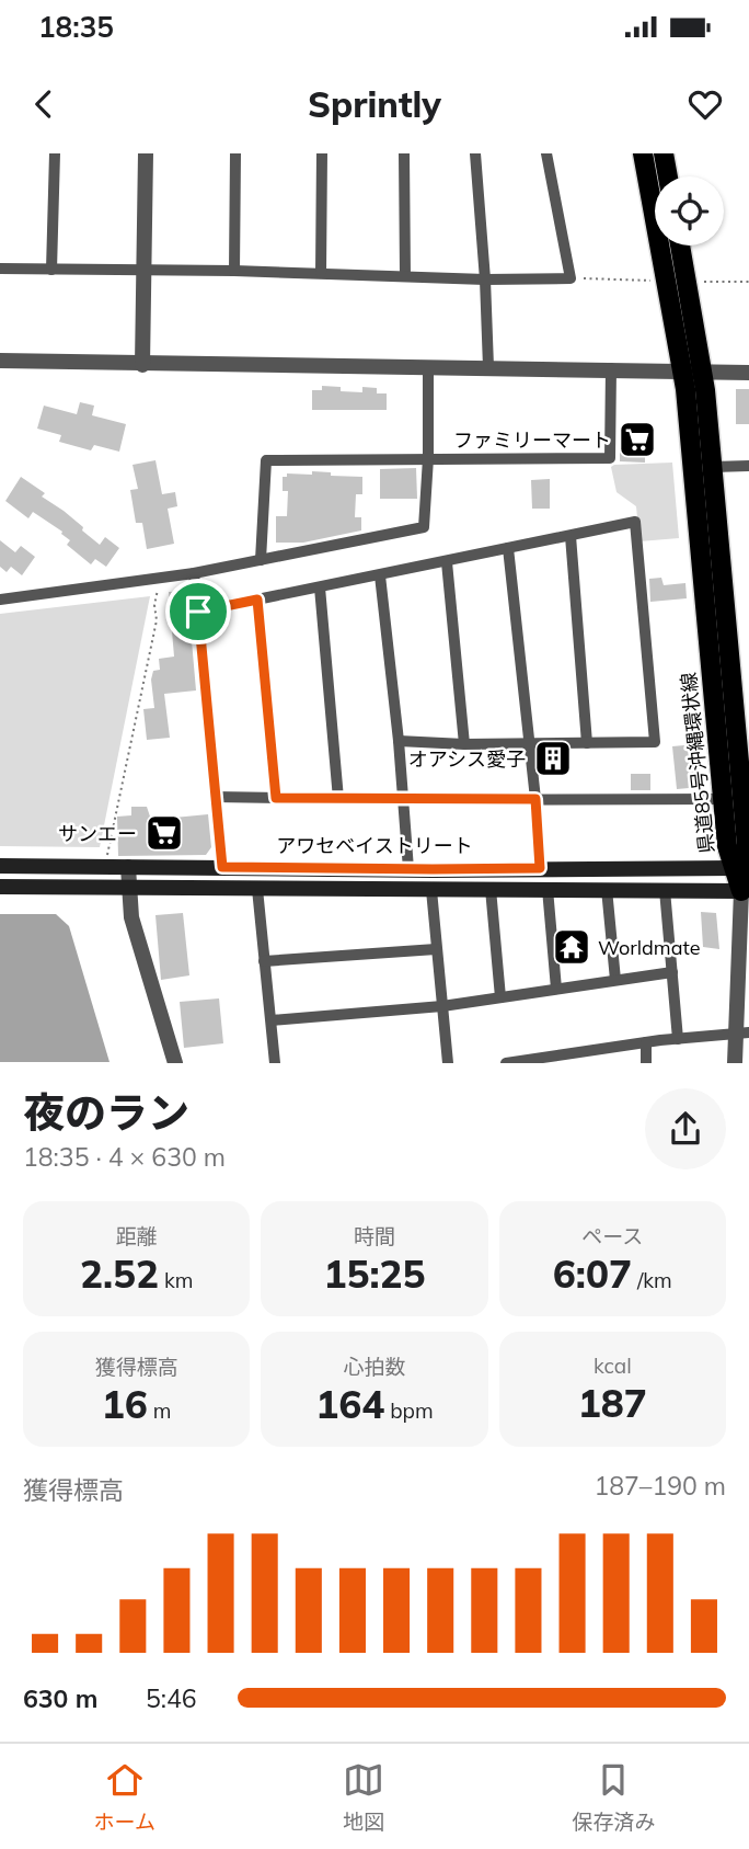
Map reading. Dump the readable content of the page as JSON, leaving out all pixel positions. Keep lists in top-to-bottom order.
{
  "streets": {
    "main road": ["県道85号沖縄環状線", "アワセベイストリート"]
  },
  "crossings": [
    ["県道85号沖縄環状線", "アワセベイストリート"]
  ],
  "places": {
    "supermarket": ["ファミリーマート", "サンエー"],
    "building": ["オアシス愛子"],
    "temple": ["Worldmate"]
  },
  "page": {
    "status": "18:35",
    "header": "Sprintly",
    "heading": ["夜のラン", "18:35 · 4 × 630 m"],
    "stats": [
      ["距離", "2.52 km"],
      ["時間", "15:25"],
      ["ペース", "6:07 /km"],
      ["獲得標高", "16 m"],
      ["心拍数", "164 bpm"],
      ["kcal", "187"]
    ],
    "chart": ["獲得標高", "187–190 m"],
    "list": [
      {
        "name": "630 m",
        "note": "5:46"
      }
    ],
    "tabs": ["ホーム", "地図", "保存済み"]
  }
}
